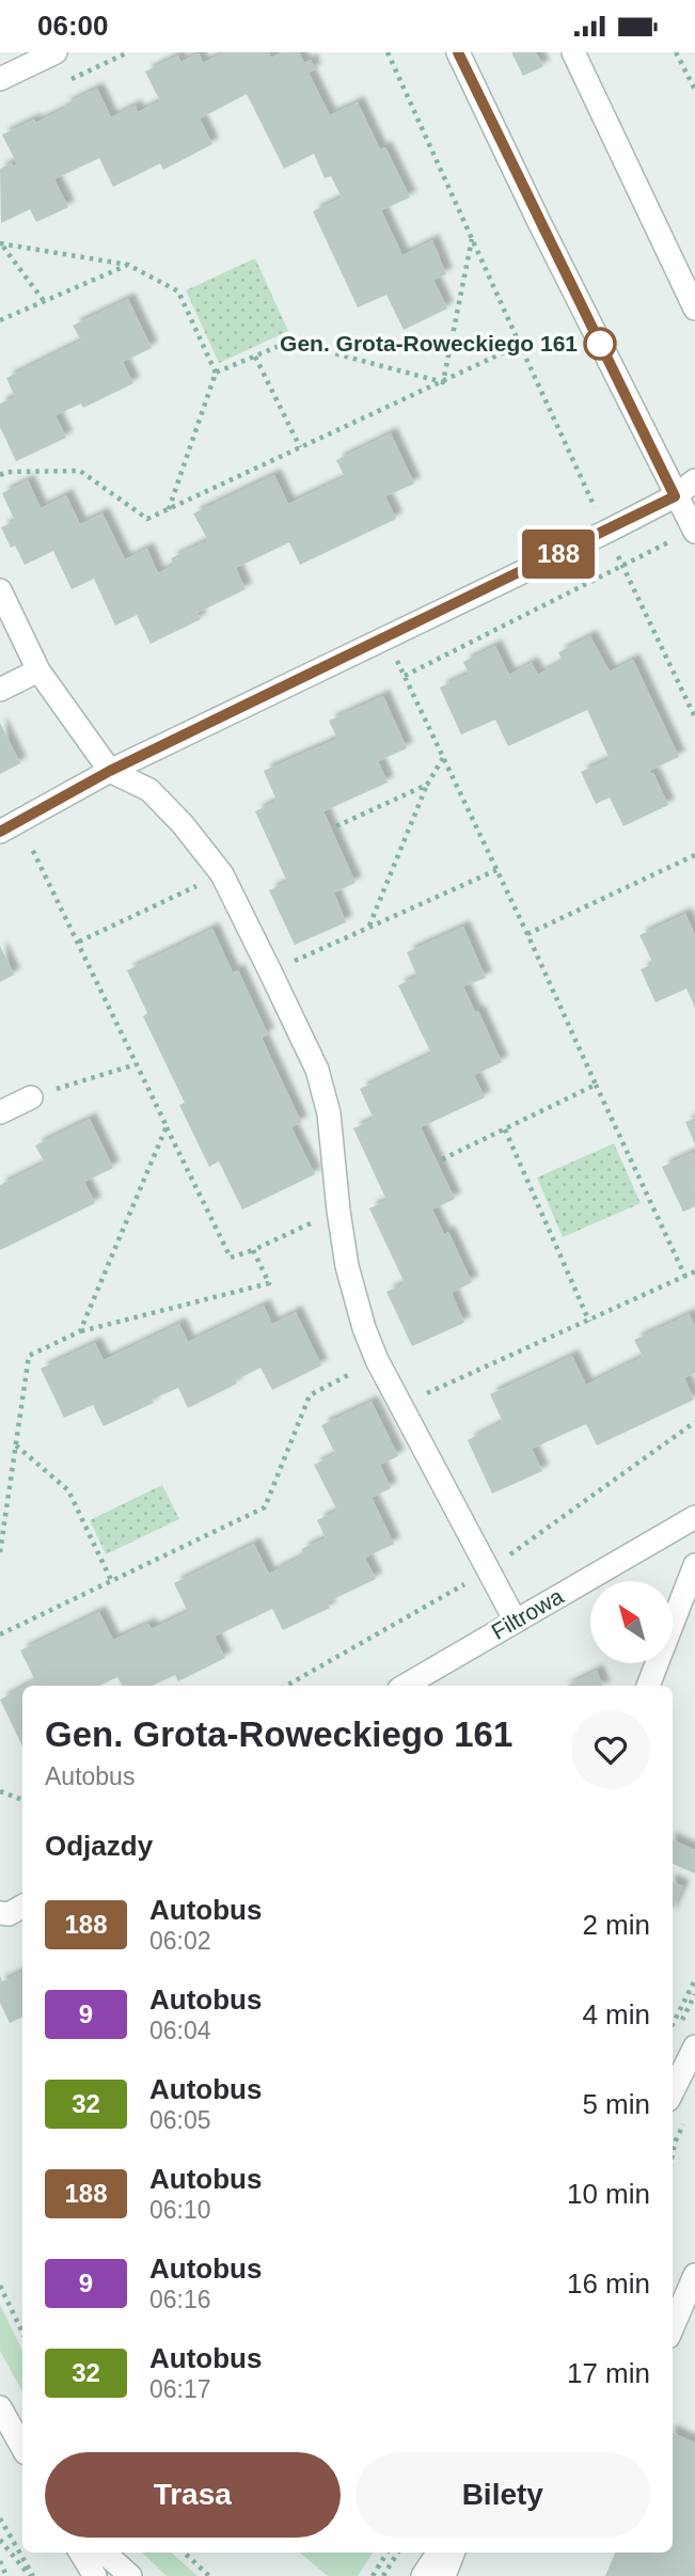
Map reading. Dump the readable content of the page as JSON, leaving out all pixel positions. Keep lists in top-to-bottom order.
{
  "streets": {
    "street": ["Filtrowa"]
  },
  "places": ["Gen. Grota-Roweckiego 161"],
  "lines": ["bus line 188"],
  "north": "top left",
  "page": {
    "status": "06:00",
    "on_map": "188",
    "heading": [
      ["Gen. Grota-Roweckiego 161", "Autobus"],
      "Odjazdy"
    ],
    "list": [
      {
        "mark": "188",
        "name": "Autobus",
        "note": "06:02",
        "value": "2 min"
      },
      {
        "mark": "9",
        "name": "Autobus",
        "note": "06:04",
        "value": "4 min"
      },
      {
        "mark": "32",
        "name": "Autobus",
        "note": "06:05",
        "value": "5 min"
      },
      {
        "mark": "188",
        "name": "Autobus",
        "note": "06:10",
        "value": "10 min"
      },
      {
        "mark": "9",
        "name": "Autobus",
        "note": "06:16",
        "value": "16 min"
      },
      {
        "mark": "32",
        "name": "Autobus",
        "note": "06:17",
        "value": "17 min"
      }
    ],
    "buttons": ["Trasa", "Bilety"]
  }
}
